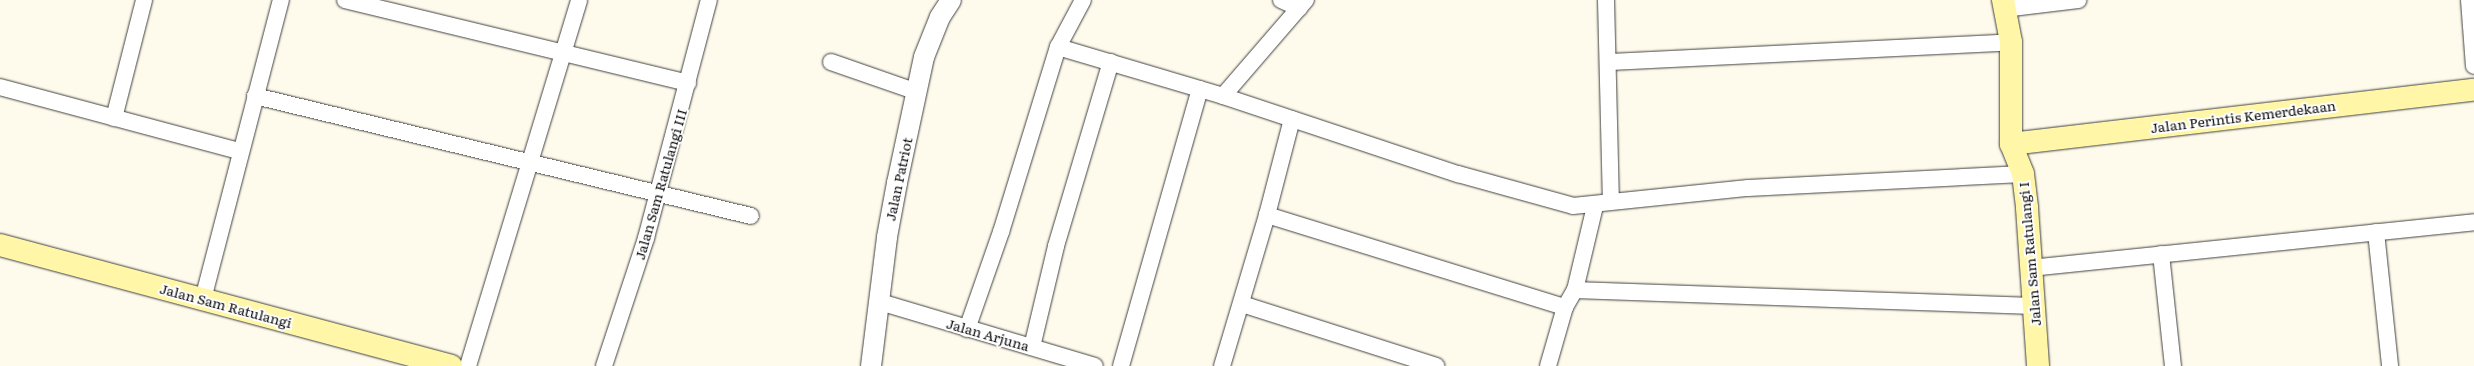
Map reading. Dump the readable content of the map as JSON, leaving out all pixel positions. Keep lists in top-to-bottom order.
{
  "streets": {
    "main road": ["Jalan Perintis Kemerdekaan", "Jalan Sam Ratulangi I", "Jalan Sam Ratulangi"],
    "street": ["Jalan Patriot", "Jalan Sam Ratulangi III", "Jalan Arjuna"]
  },
  "crossings": [
    ["Jalan Perintis Kemerdekaan", "Jalan Sam Ratulangi I"],
    ["Jalan Patriot", "Jalan Arjuna"]
  ]
}
